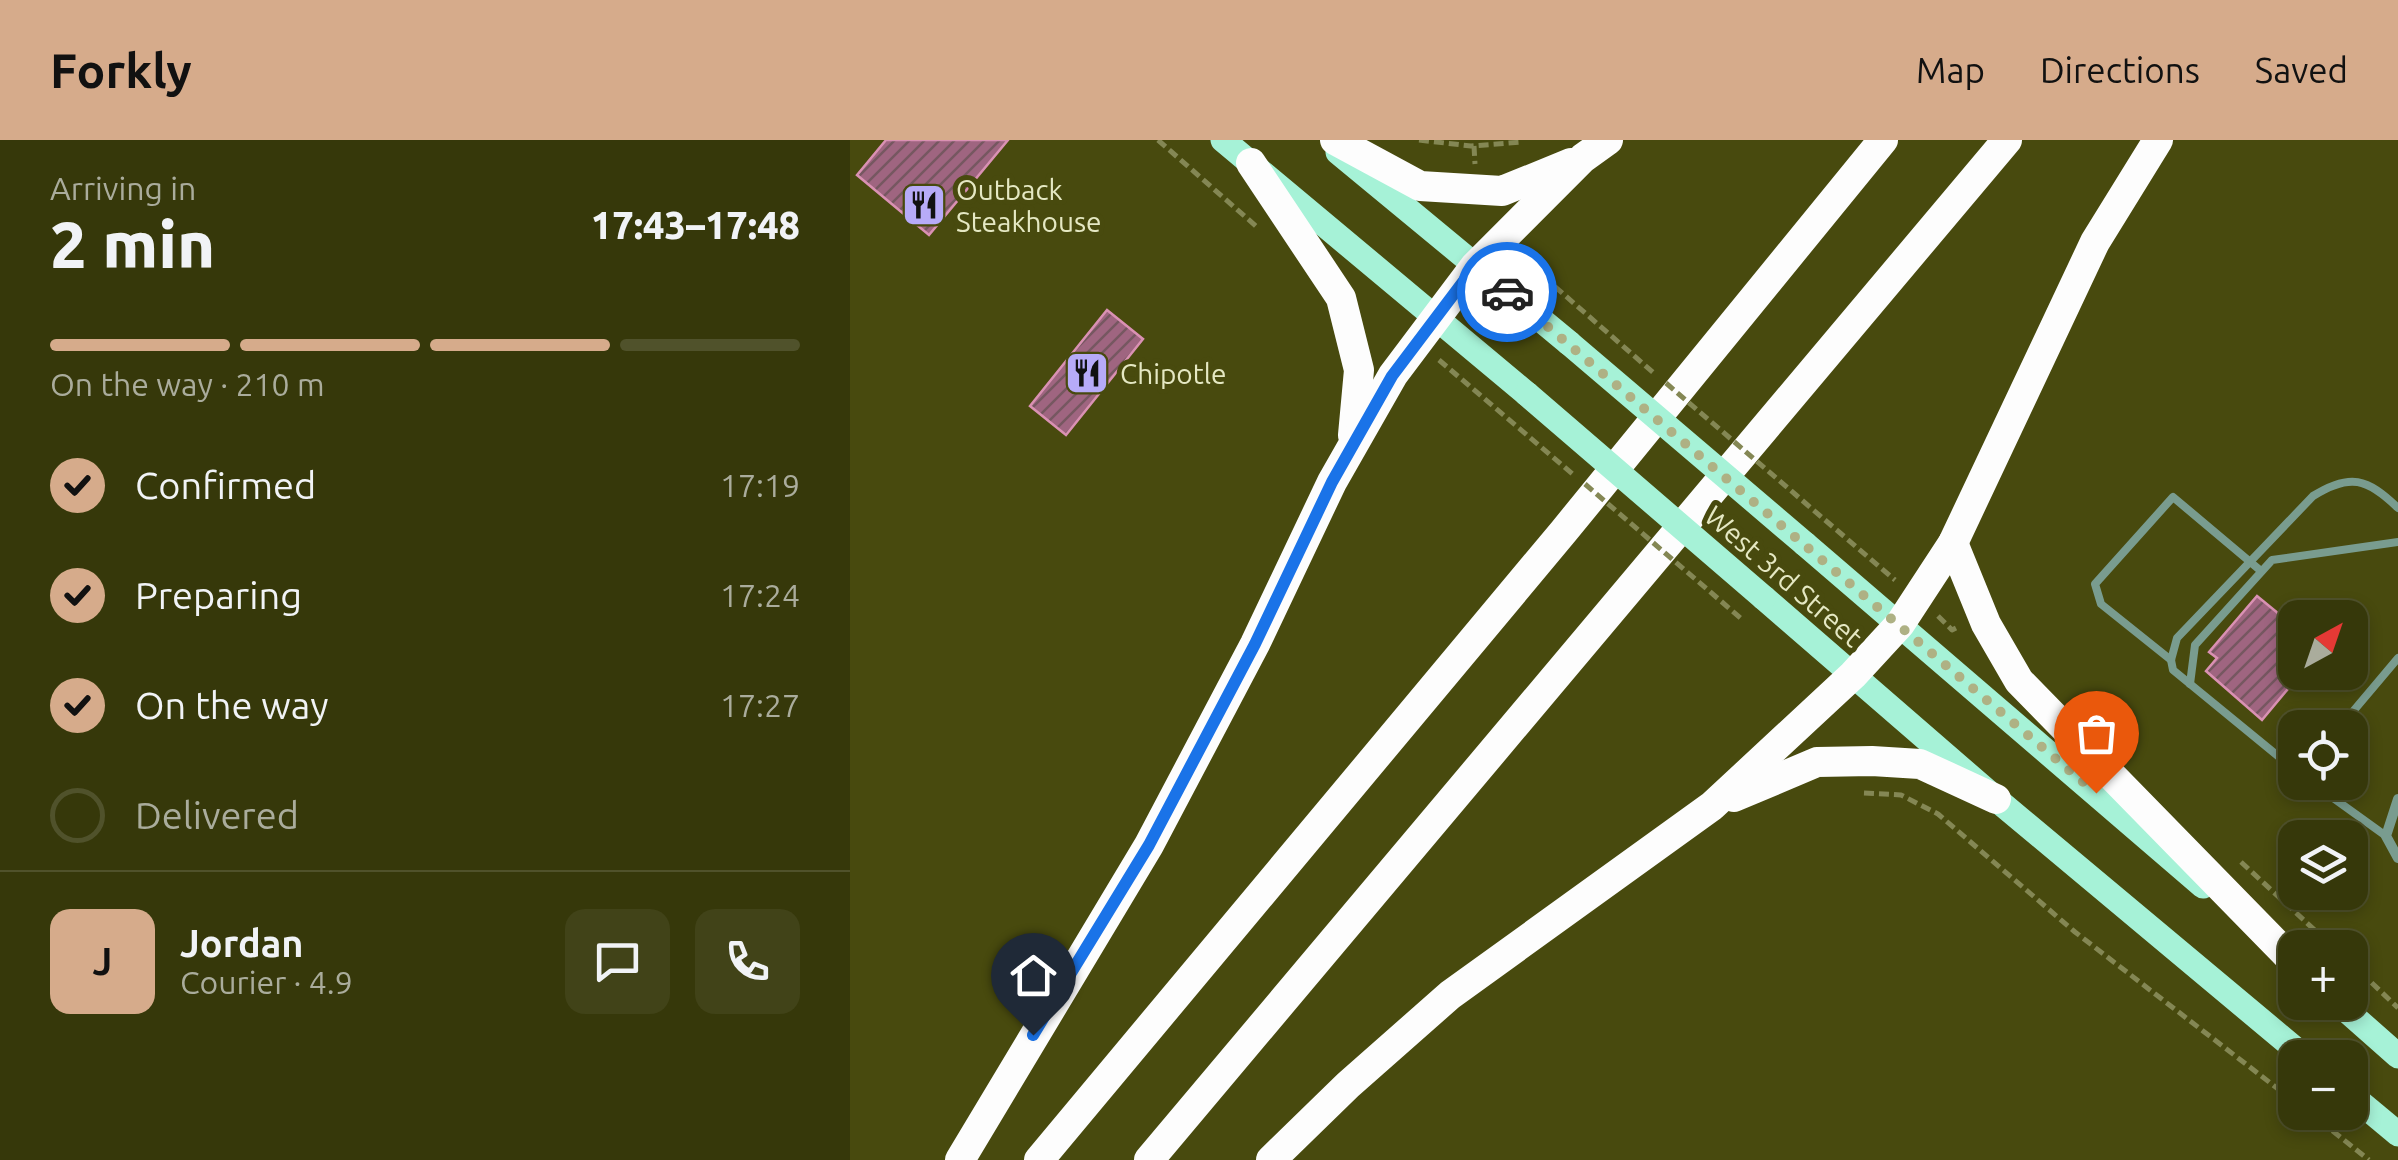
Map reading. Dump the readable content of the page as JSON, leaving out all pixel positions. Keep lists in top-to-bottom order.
{
  "streets": {
    "main road": ["West 3rd Street"]
  },
  "places": {
    "restaurant": ["Outback Steakhouse", "Chipotle"]
  },
  "north": "top right",
  "page": {
    "header": "Forkly",
    "nav": ["Map", "Directions", "Saved"],
    "heading": ["2 min", "Arriving in", "17:43–17:48"],
    "panel": ["Jordan", "Courier · 4.9"],
    "bar": "On the way · 210 m",
    "list": [
      ["Confirmed", "17:19"],
      ["Preparing", "17:24"],
      ["On the way", "17:27"],
      "Delivered"
    ],
    "map_buttons": ["+", "−"],
    "round": "J"
  }
}
